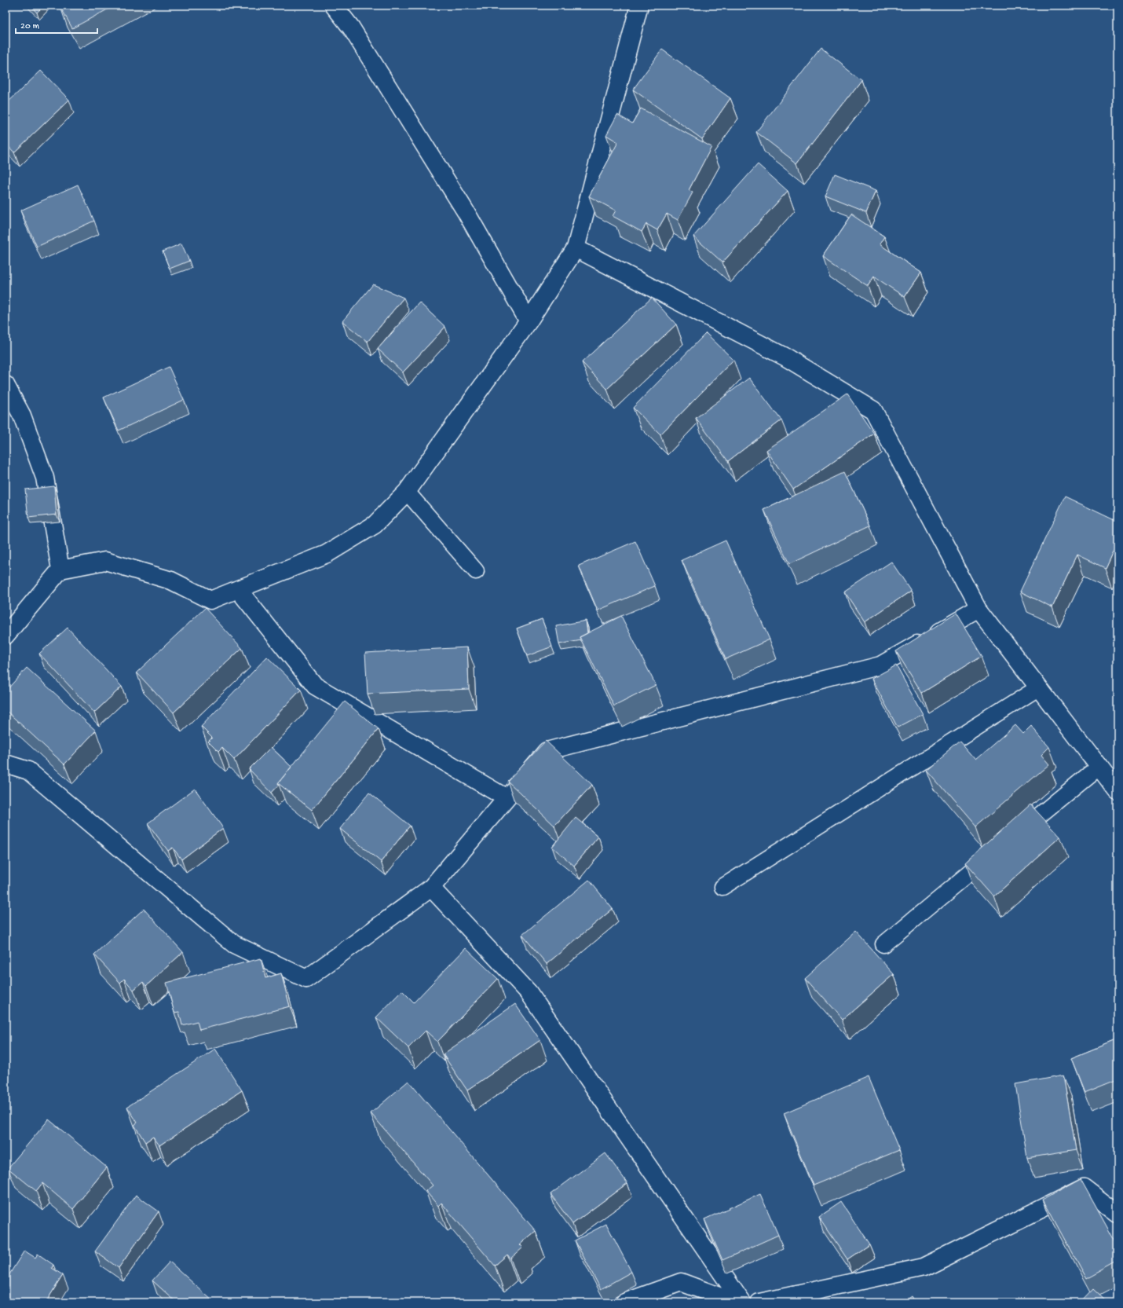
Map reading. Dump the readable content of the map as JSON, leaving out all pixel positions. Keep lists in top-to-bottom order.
{
  "scale_bar": "20 m"
}
